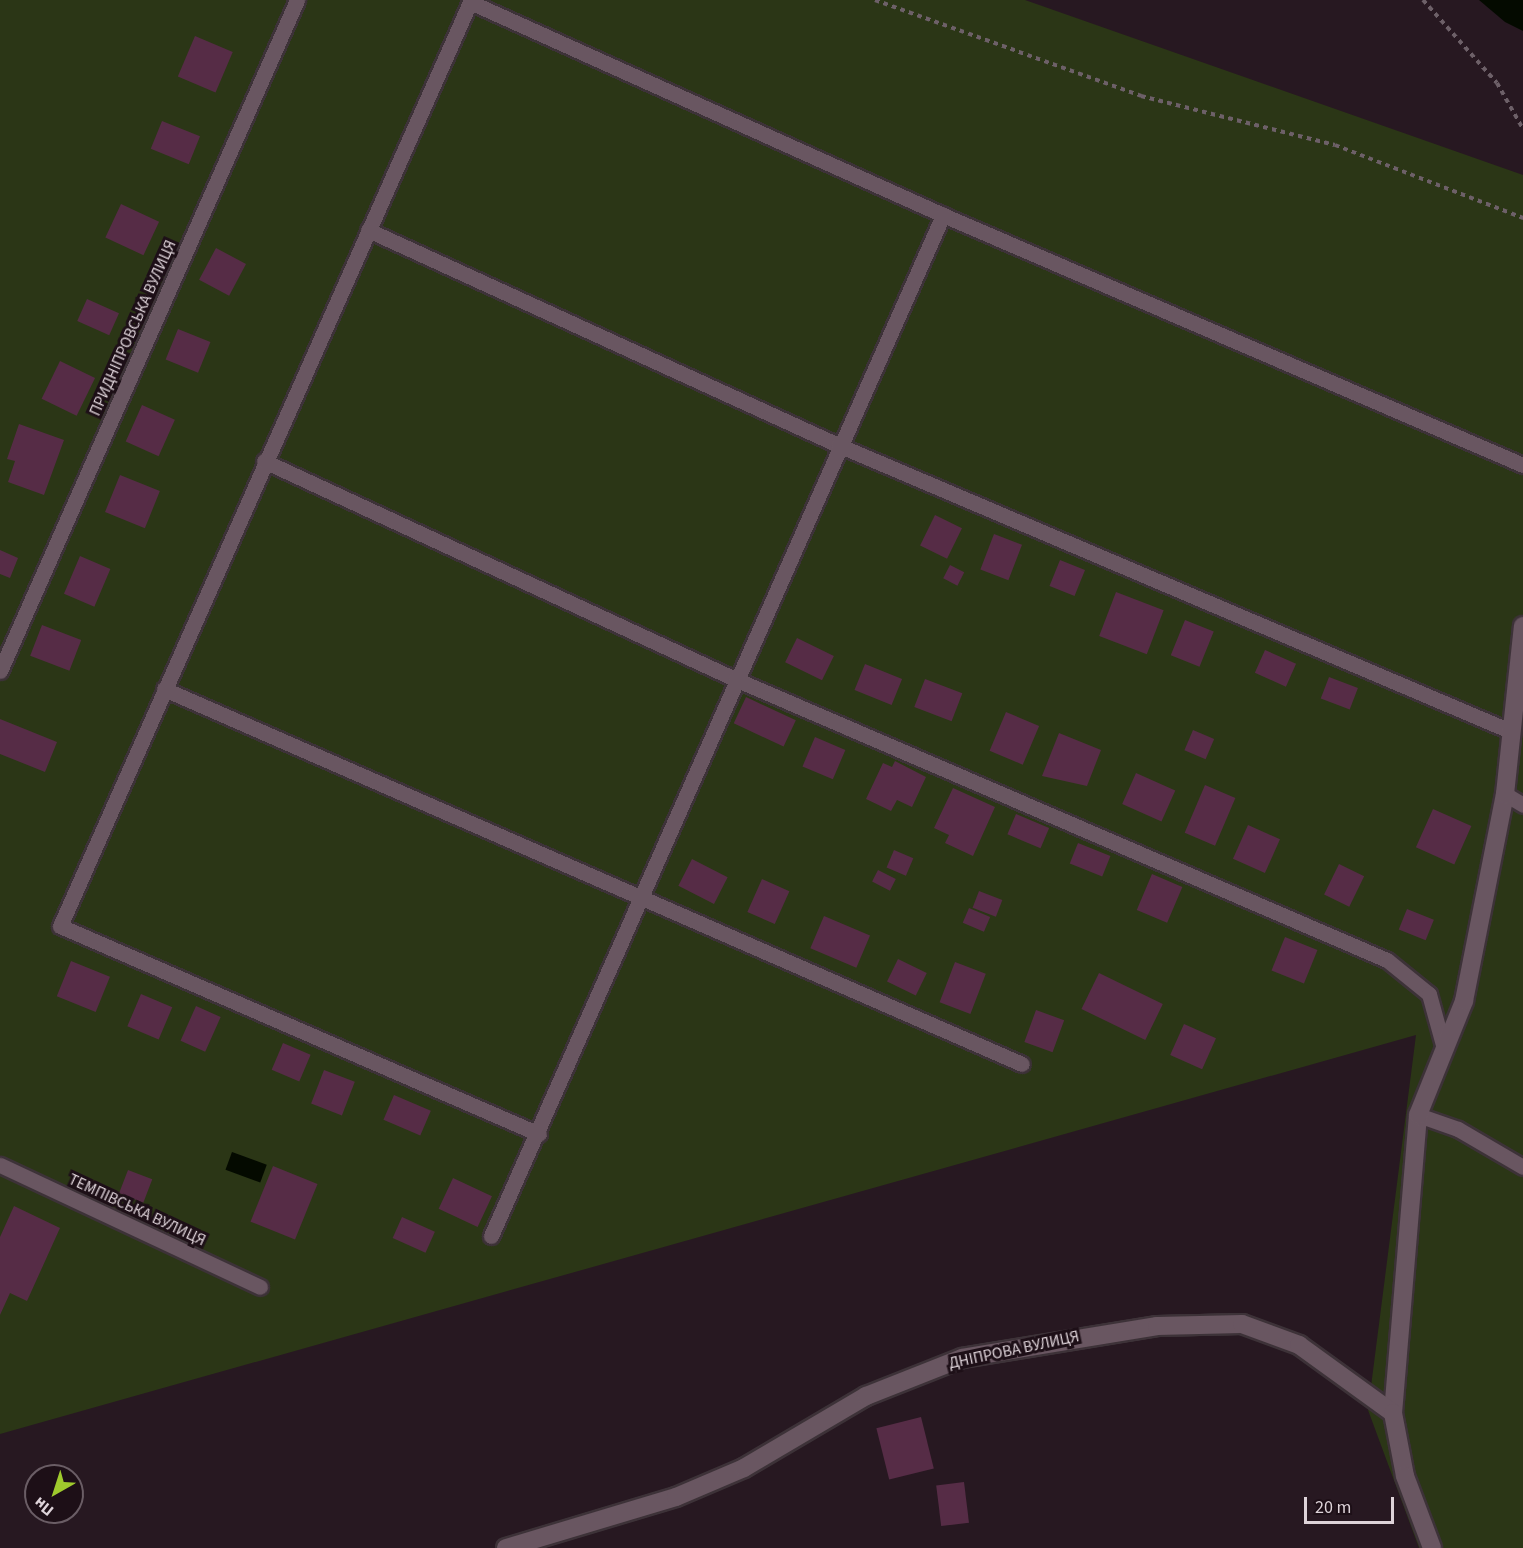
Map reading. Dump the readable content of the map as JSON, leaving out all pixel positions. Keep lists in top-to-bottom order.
{
  "streets": {
    "street": ["ДНІПРОВА ВУЛИЦЯ"],
    "lane": ["ПРИДНІПРОВСЬКА ВУЛИЦЯ", "ТЕМПІВСЬКА ВУЛИЦЯ"]
  },
  "scale_bar": "20 m",
  "north": "bottom left"
}
